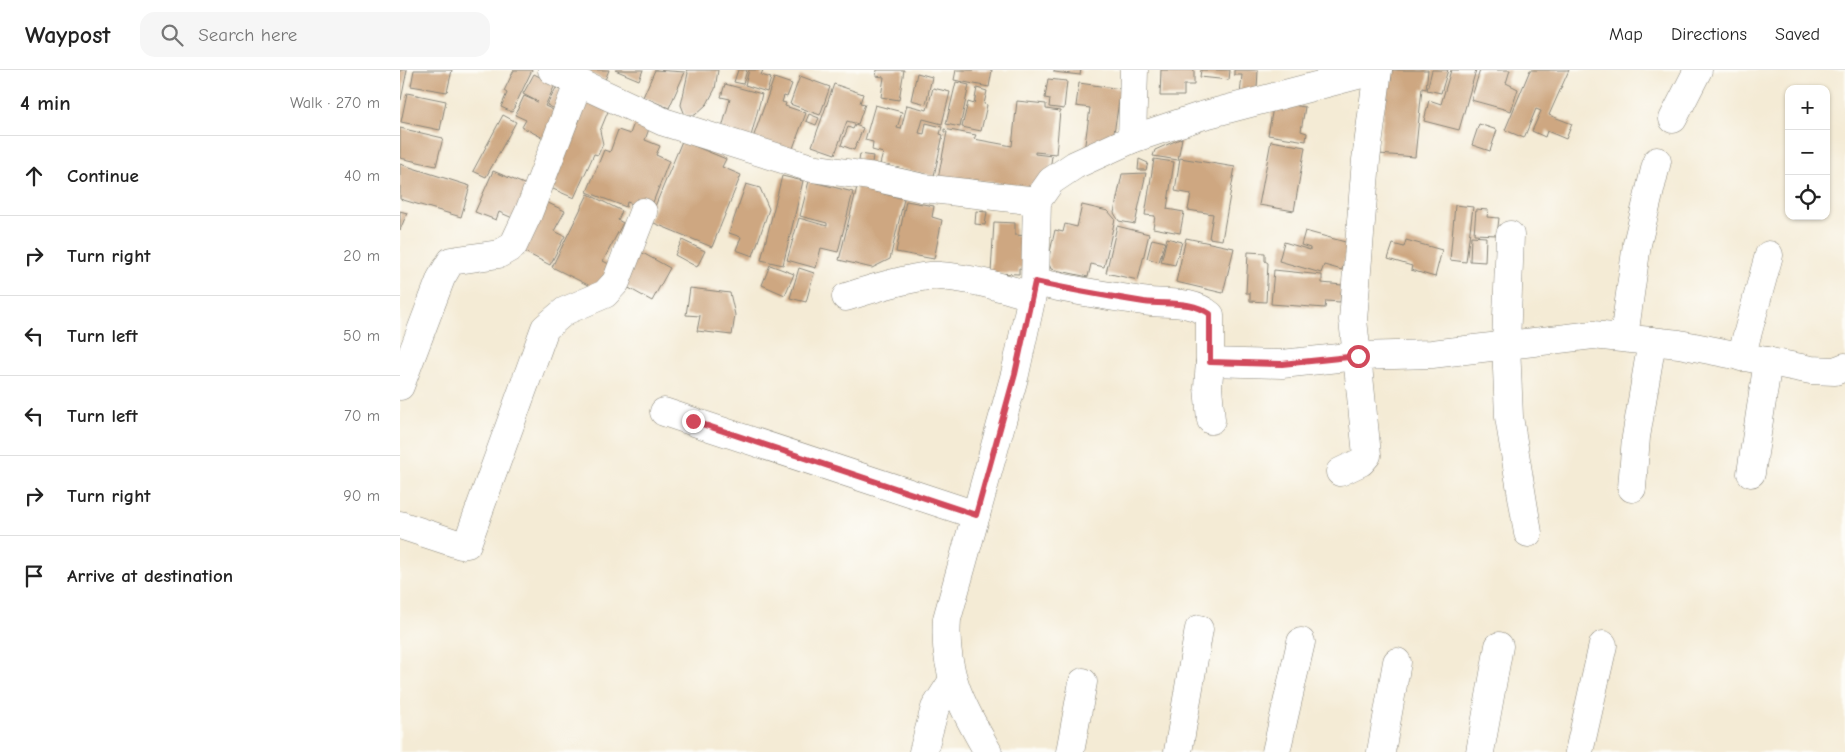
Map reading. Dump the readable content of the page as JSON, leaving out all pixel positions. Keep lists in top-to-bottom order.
{
  "page": {
    "header": "Waypost",
    "search": "Search here",
    "nav": ["Map", "Directions", "Saved"],
    "heading": ["4 min", "Walk · 270 m"],
    "map_buttons": ["+", "−"],
    "list": [
      ["Continue", "40 m"],
      ["Turn right", "20 m"],
      ["Turn left", "50 m"],
      ["Turn left", "70 m"],
      ["Turn right", "90 m"],
      "Arrive at destination"
    ]
  }
}
